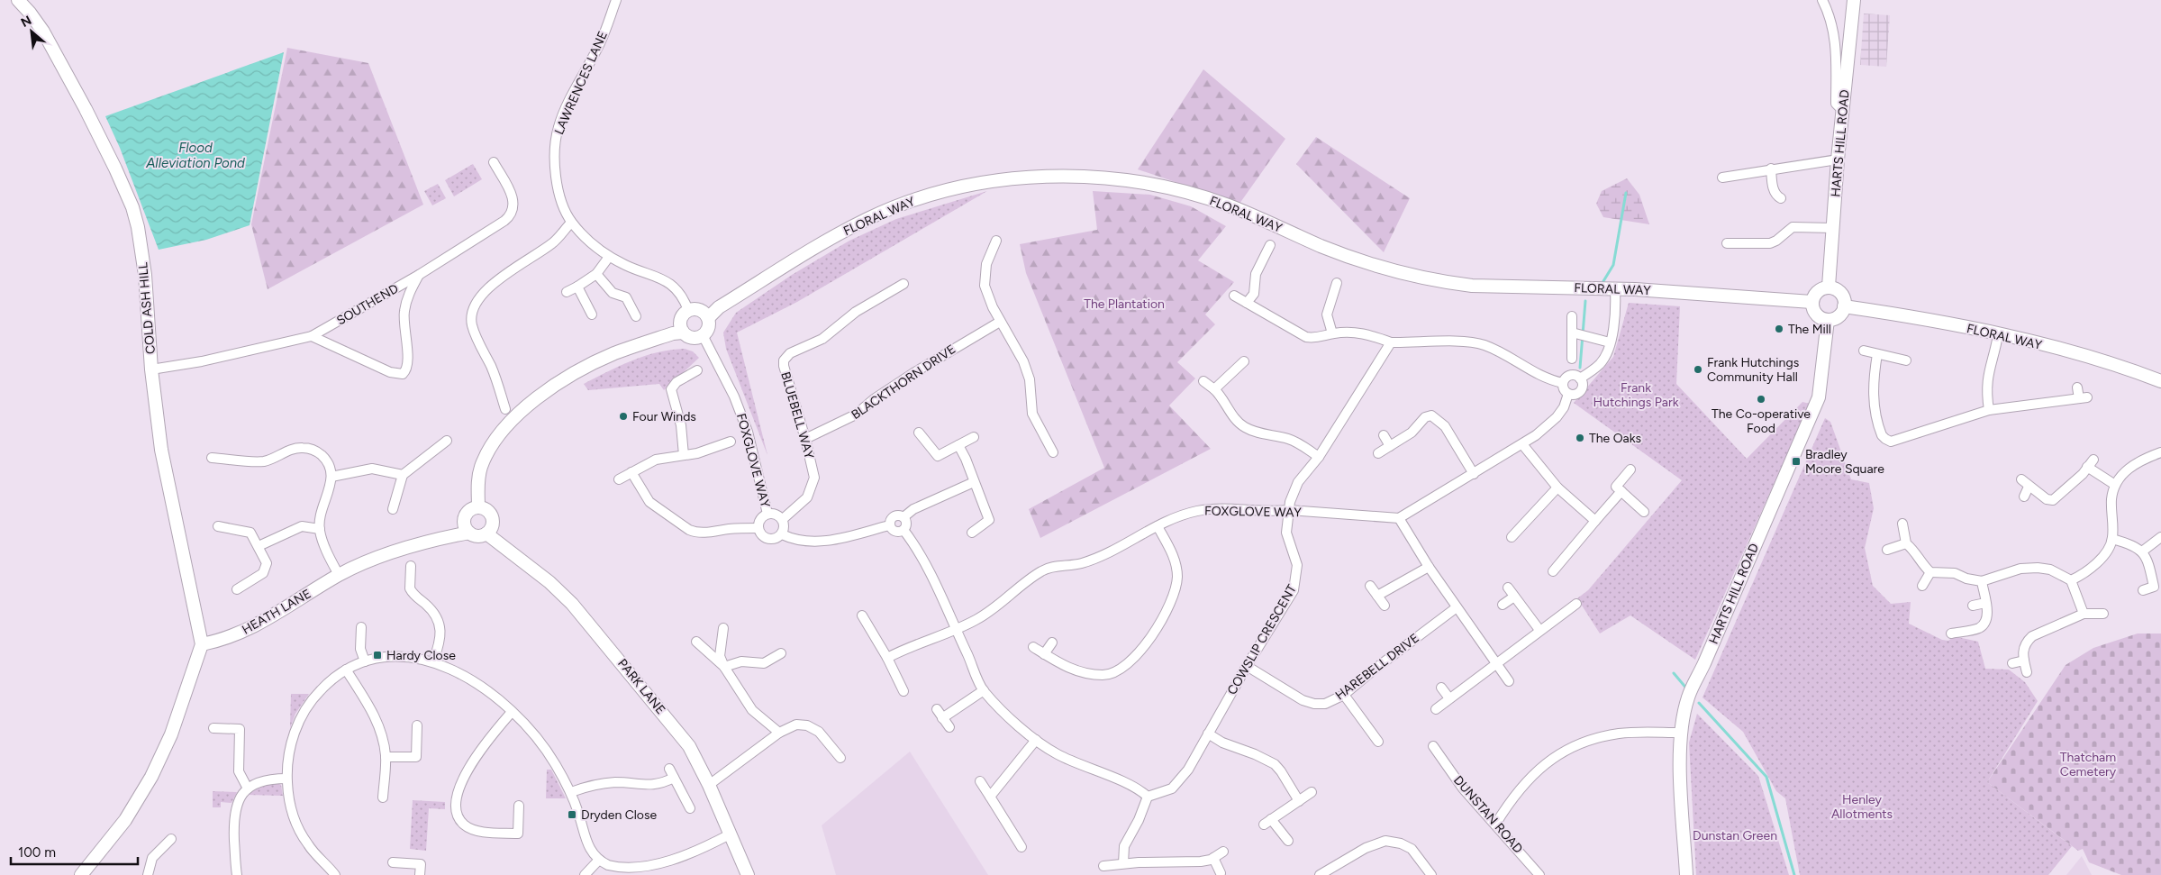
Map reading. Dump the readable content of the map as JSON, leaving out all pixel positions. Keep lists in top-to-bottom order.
{
  "streets": {
    "street": [
      "LAWRENCES LANE",
      "HARTS HILL ROAD",
      "FLORAL WAY",
      "SOUTHEND",
      "COLD ASH HILL",
      "BLACKTHORN DRIVE",
      "BLUEBELL WAY",
      "FOXGLOVE WAY",
      "HEATH LANE",
      "COWSLIP CRESCENT",
      "HAREBELL DRIVE",
      "PARK LANE",
      "DUNSTAN ROAD"
    ]
  },
  "crossings": [
    ["HARTS HILL ROAD", "FLORAL WAY"],
    ["FLORAL WAY", "FOXGLOVE WAY"],
    ["SOUTHEND", "COLD ASH HILL"],
    ["COLD ASH HILL", "HEATH LANE"],
    ["BLACKTHORN DRIVE", "BLUEBELL WAY"],
    ["BLUEBELL WAY", "FOXGLOVE WAY"],
    ["FOXGLOVE WAY", "COWSLIP CRESCENT"],
    ["HEATH LANE", "PARK LANE"],
    ["COWSLIP CRESCENT", "HAREBELL DRIVE"]
  ],
  "water": ["Flood Alleviation Pond"],
  "parks": [
    "The Plantation",
    "Frank Hutchings Park",
    "Thatcham Cemetery",
    "Henley Allotments",
    "Dunstan Green"
  ],
  "places": {
    "other": [
      "The Mill",
      "Frank Hutchings Community Hall",
      "The Co-operative Food",
      "Four Winds",
      "The Oaks"
    ],
    "transit": ["Bradley Moore Square", "Hardy Close", "Dryden Close"]
  },
  "scale_bar": "100 m",
  "north": "top left"
}
